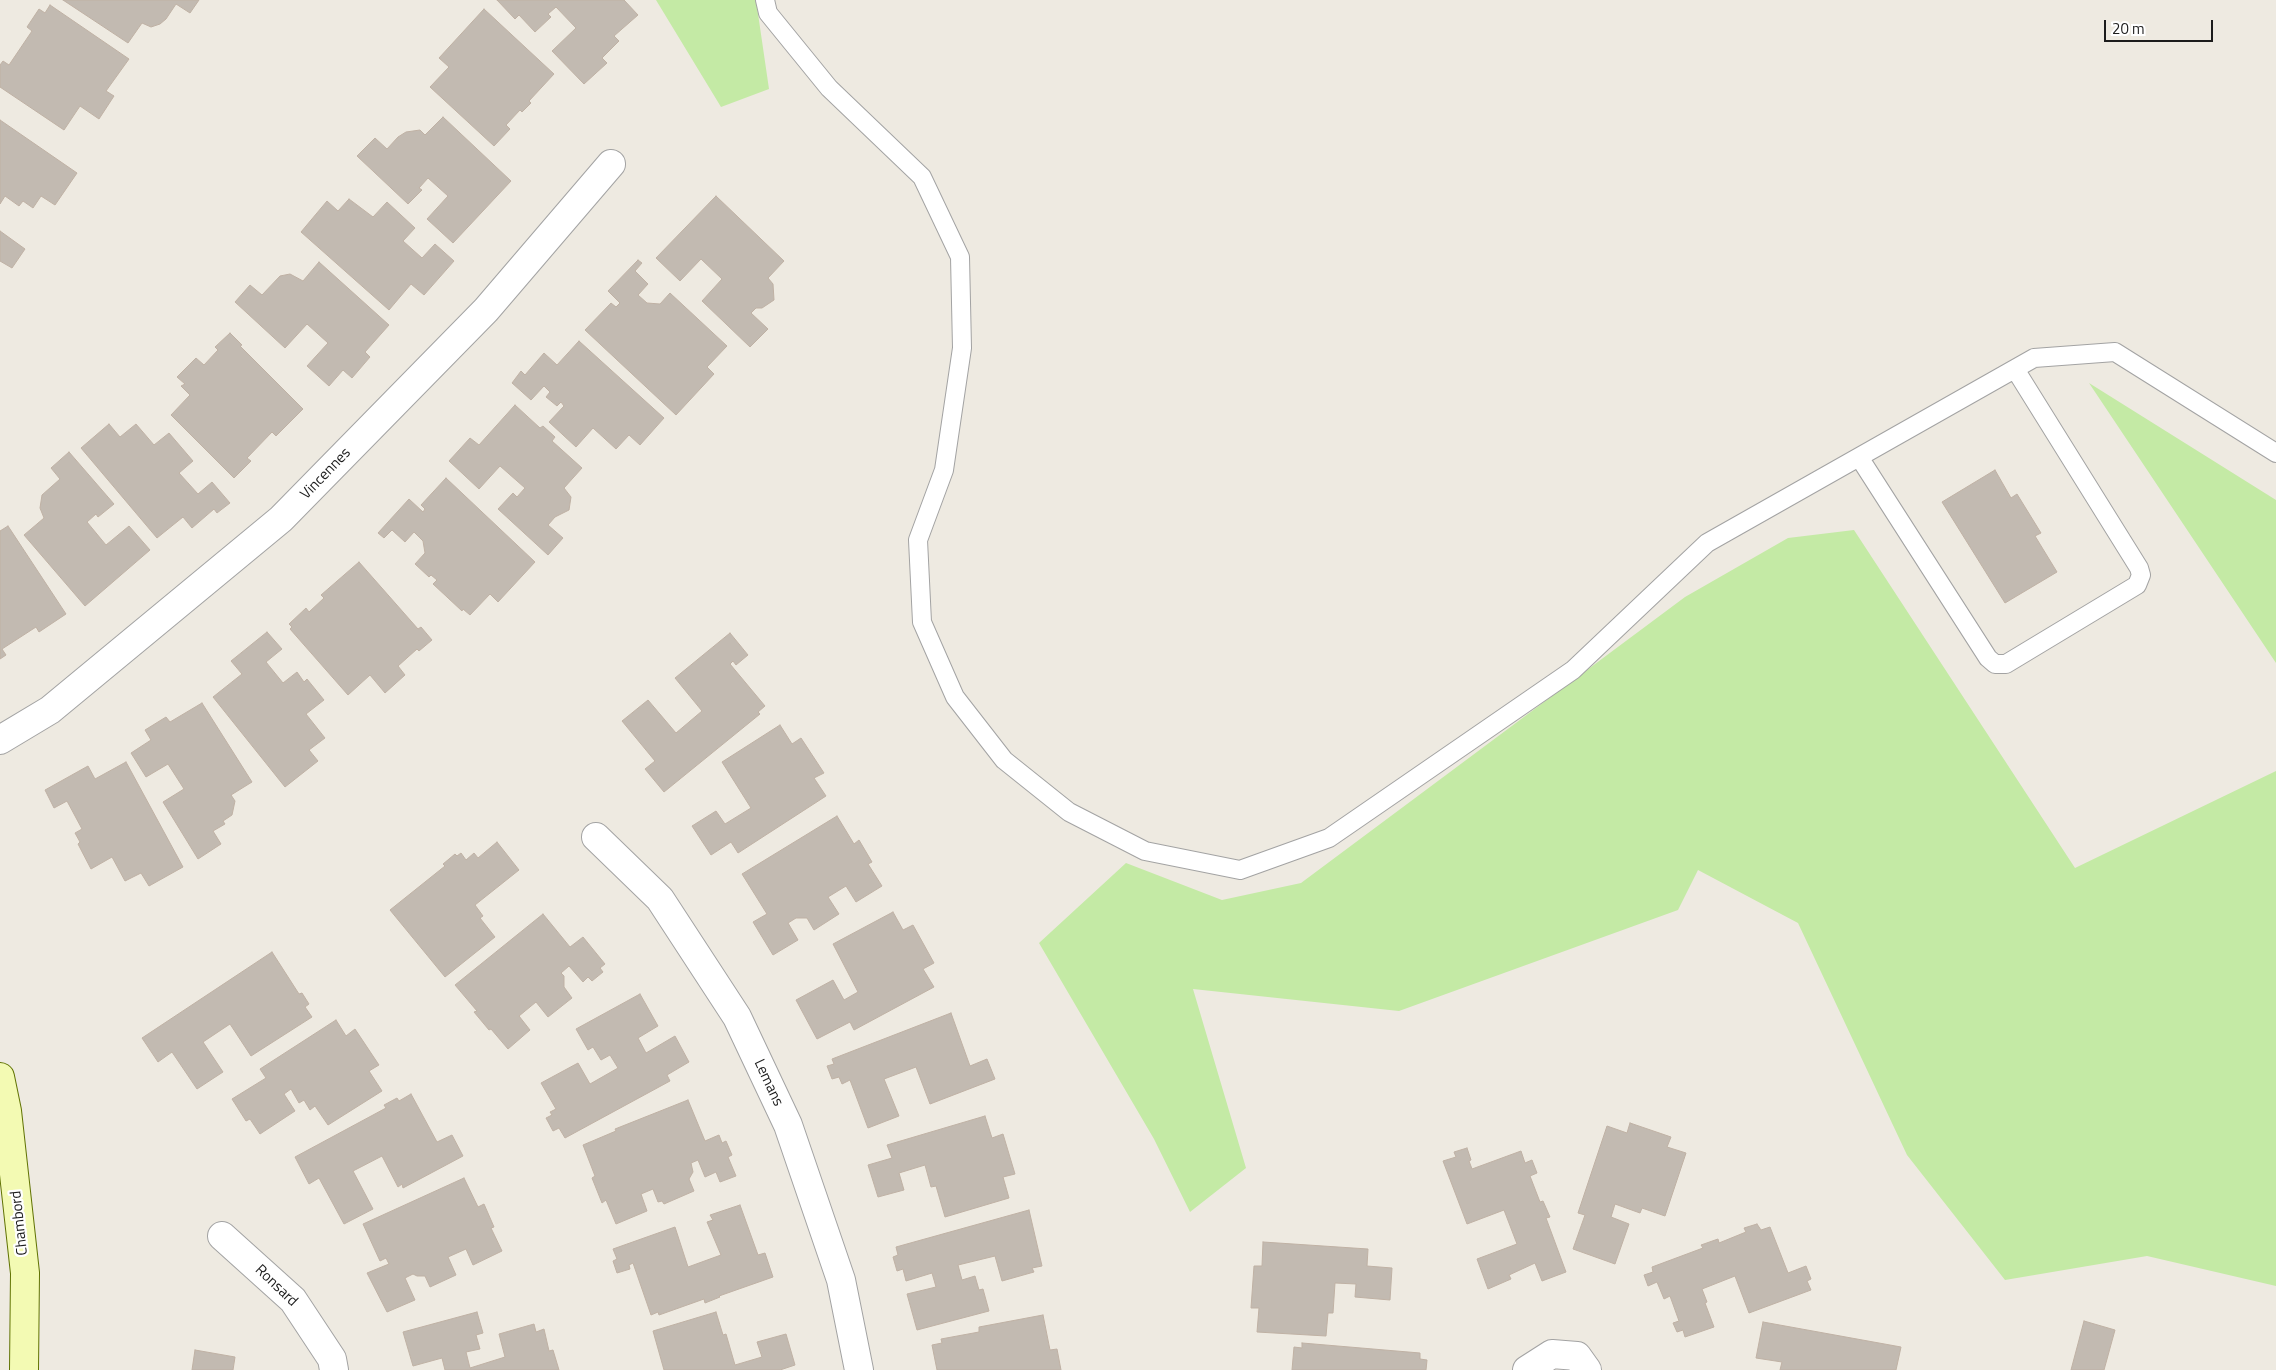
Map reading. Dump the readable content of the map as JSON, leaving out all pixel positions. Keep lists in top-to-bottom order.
{
  "streets": {
    "street": [
      "Vincennes",
      "Lemans",
      "Chambord",
      "Ronsard"
    ]
  },
  "scale_bar": "20 m"
}
